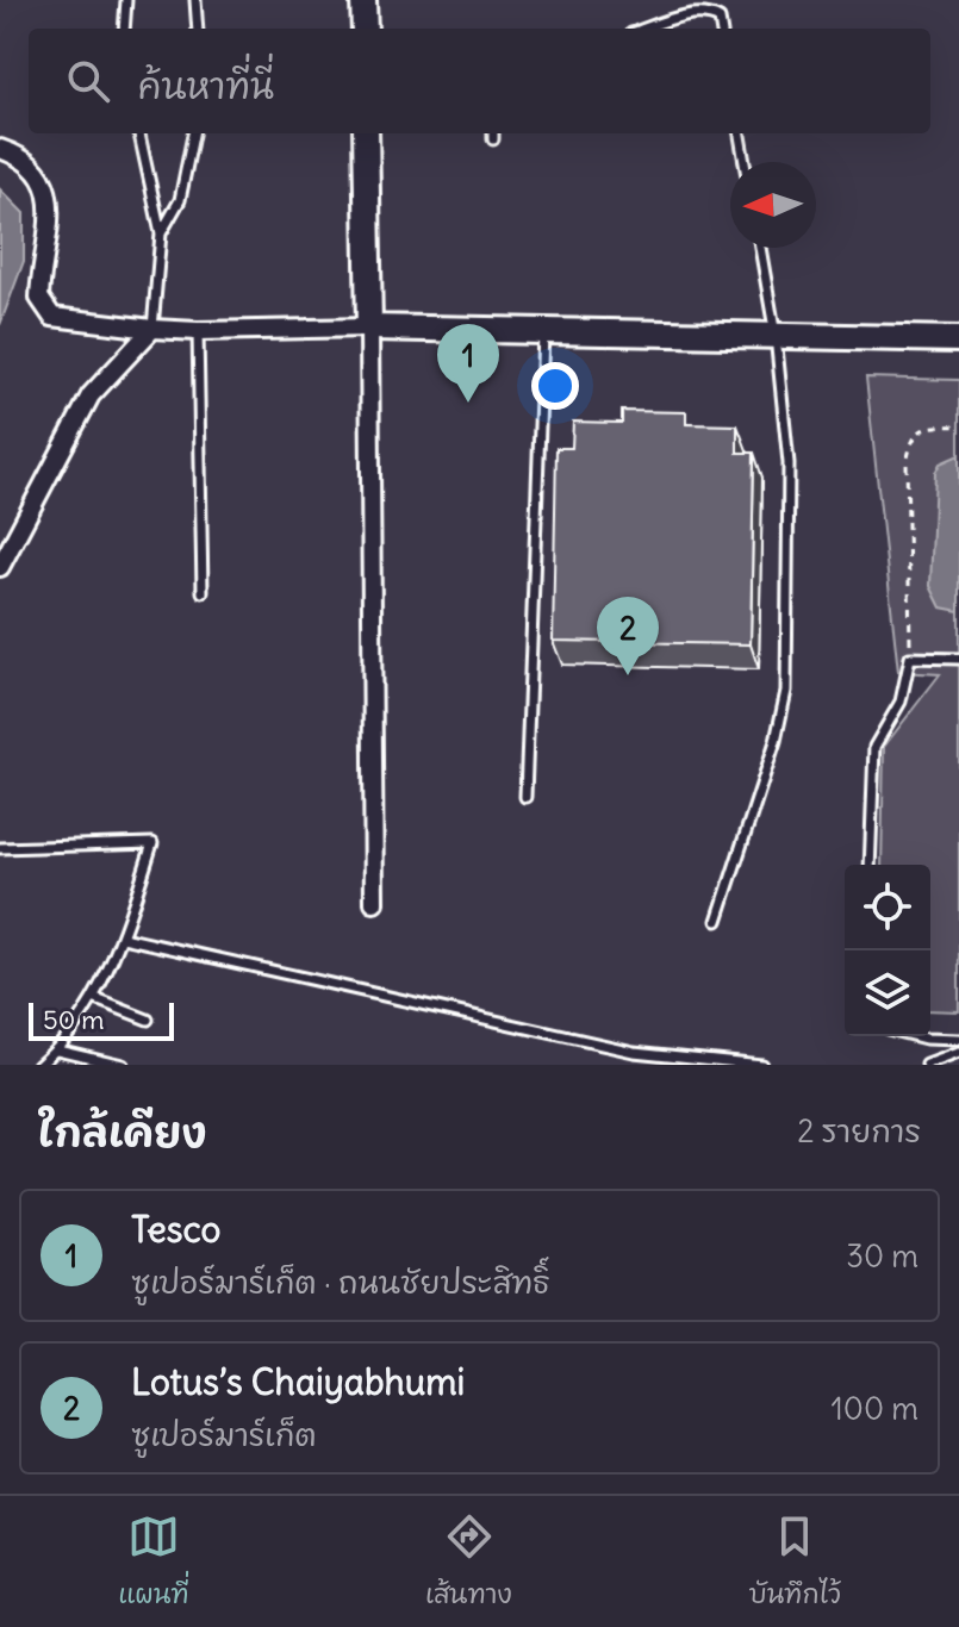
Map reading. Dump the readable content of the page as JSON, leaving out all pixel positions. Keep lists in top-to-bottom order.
{
  "scale_bar": "50 m",
  "north": "left",
  "page": {
    "search": "ค้นหาที่นี่",
    "pins": ["1", "2"],
    "scale": "50 m",
    "heading": ["ใกล้เคียง", "2 รายการ"],
    "list": [
      {
        "mark": "1",
        "name": "Tesco",
        "note": "ซูเปอร์มาร์เก็ต · ถนนชัยประสิทธิ์",
        "value": "30 m"
      },
      {
        "mark": "2",
        "name": "Lotus’s Chaiyabhumi",
        "note": "ซูเปอร์มาร์เก็ต",
        "value": "100 m"
      }
    ],
    "nav": ["แผนที่", "เส้นทาง", "บันทึกไว้"]
  }
}
